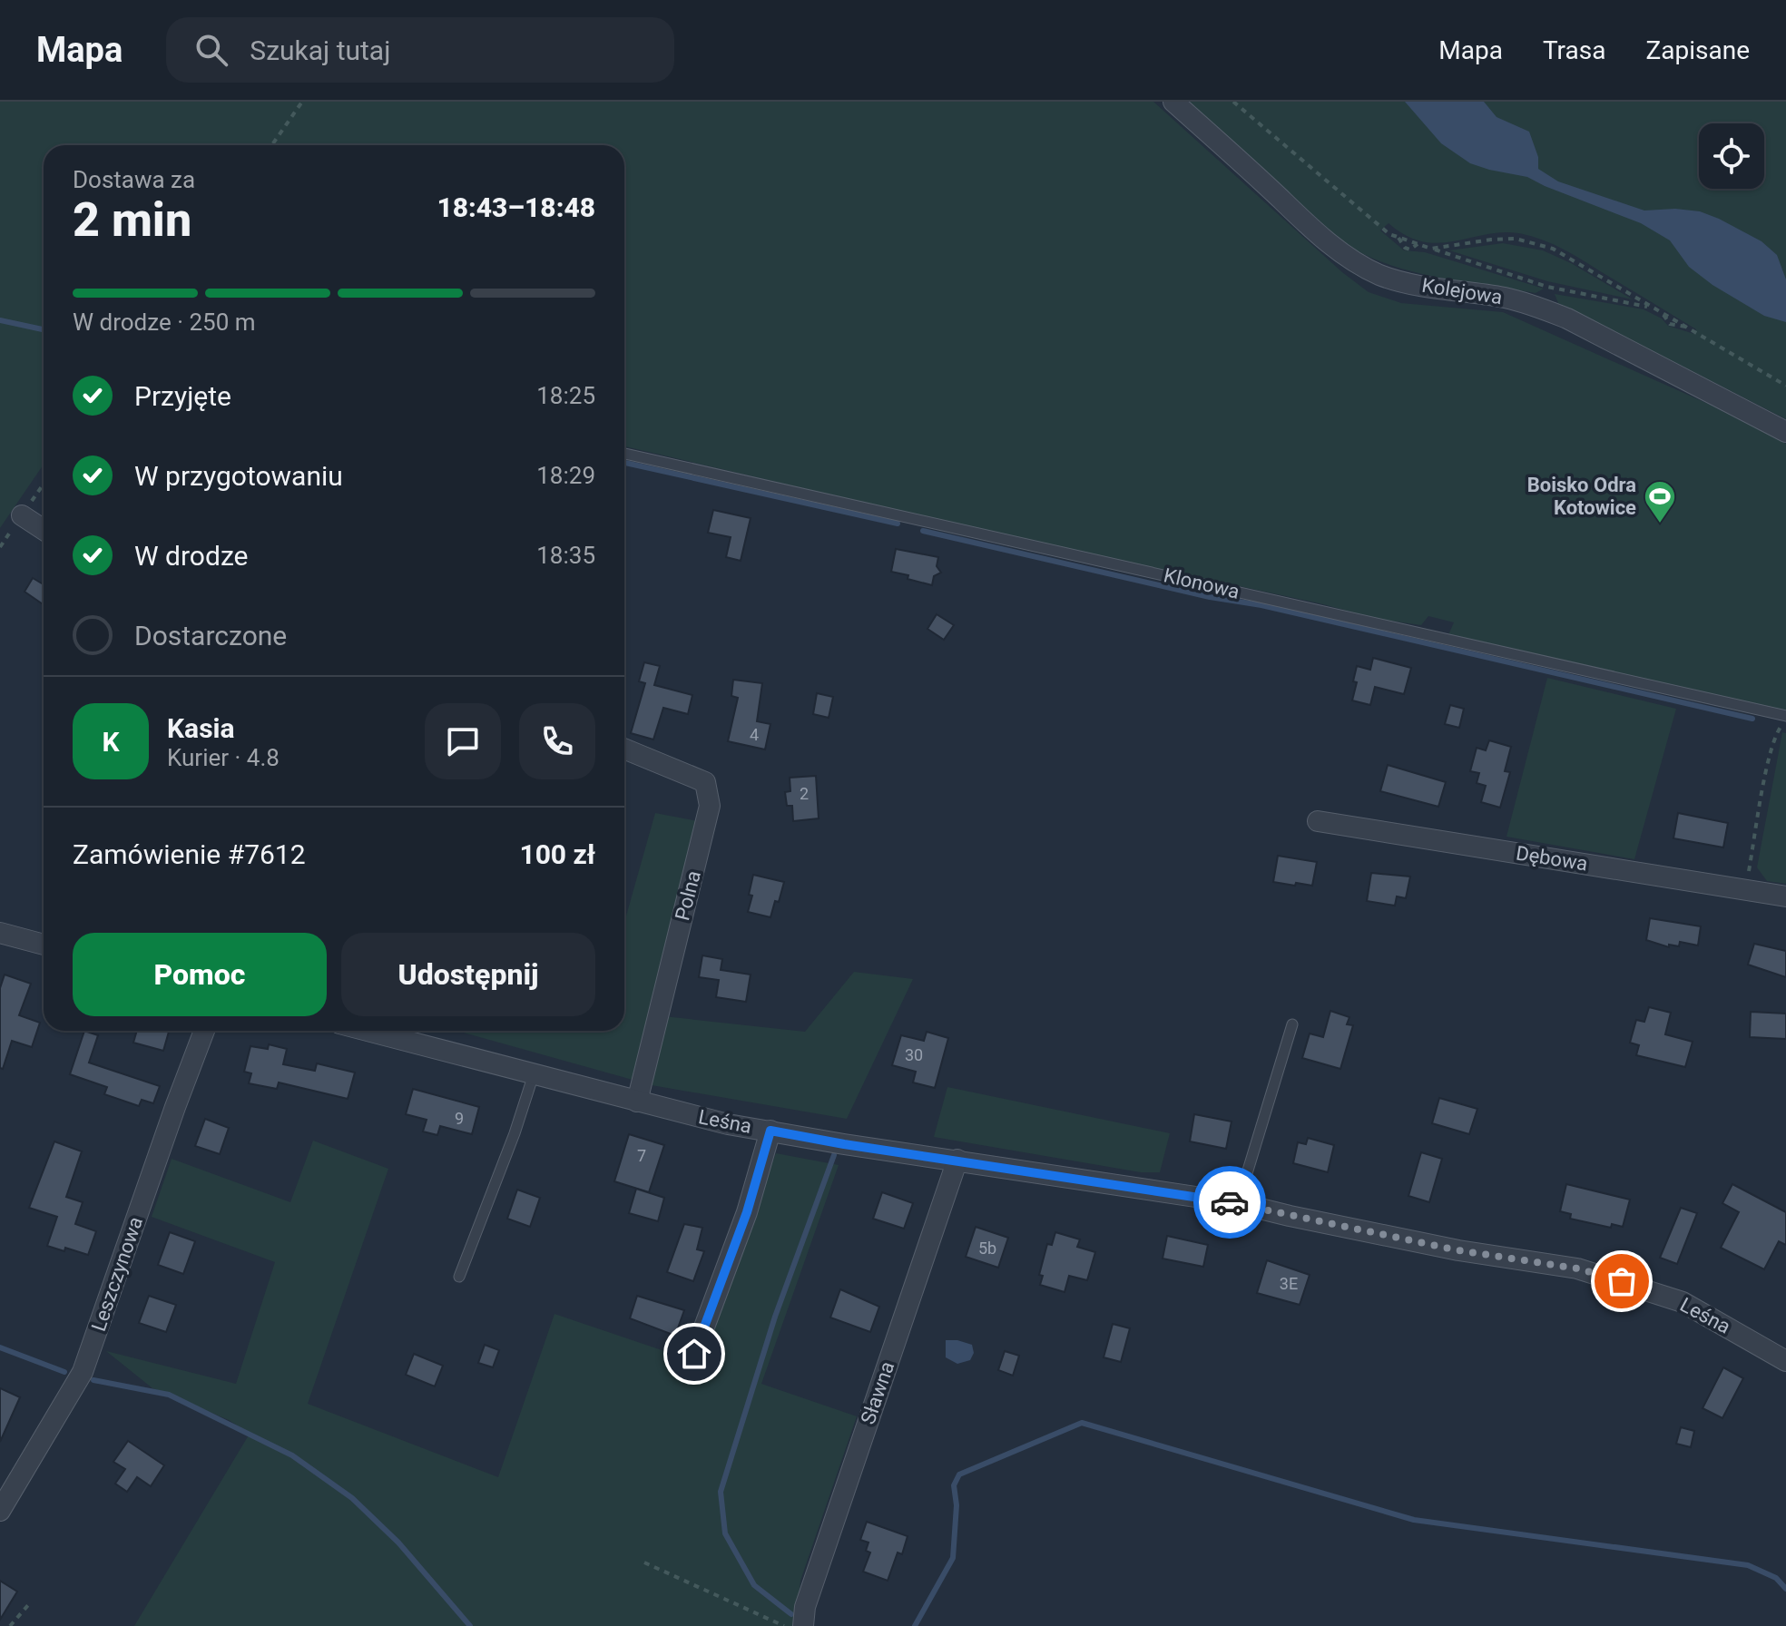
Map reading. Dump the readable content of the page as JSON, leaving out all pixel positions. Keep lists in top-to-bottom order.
{
  "streets": {
    "street": [
      "Kolejowa",
      "Dębowa",
      "Polna",
      "Leśna",
      "Leszczynowa",
      "Sławna"
    ],
    "lane": ["Klonowa"]
  },
  "crossings": [
    ["Polna", "Leśna"],
    ["Leśna", "Sławna"]
  ],
  "places": {
    "sports": ["Boisko Odra Kotowice"]
  },
  "house_numbers": [
    "4",
    "2",
    "30",
    "9",
    "7",
    "5b",
    "3E"
  ],
  "page": {
    "header": "Mapa",
    "search": "Szukaj tutaj",
    "nav": ["Mapa", "Trasa", "Zapisane"],
    "heading": ["2 min", "Dostawa za", "18:43–18:48"],
    "panel": [
      "Kasia",
      "Kurier · 4.8",
      "Zamówienie #7612",
      "100 zł"
    ],
    "bar": "W drodze · 250 m",
    "list": [
      ["Przyjęte", "18:25"],
      ["W przygotowaniu", "18:29"],
      ["W drodze", "18:35"],
      "Dostarczone"
    ],
    "round": "K",
    "buttons": ["Pomoc", "Udostępnij"]
  }
}
